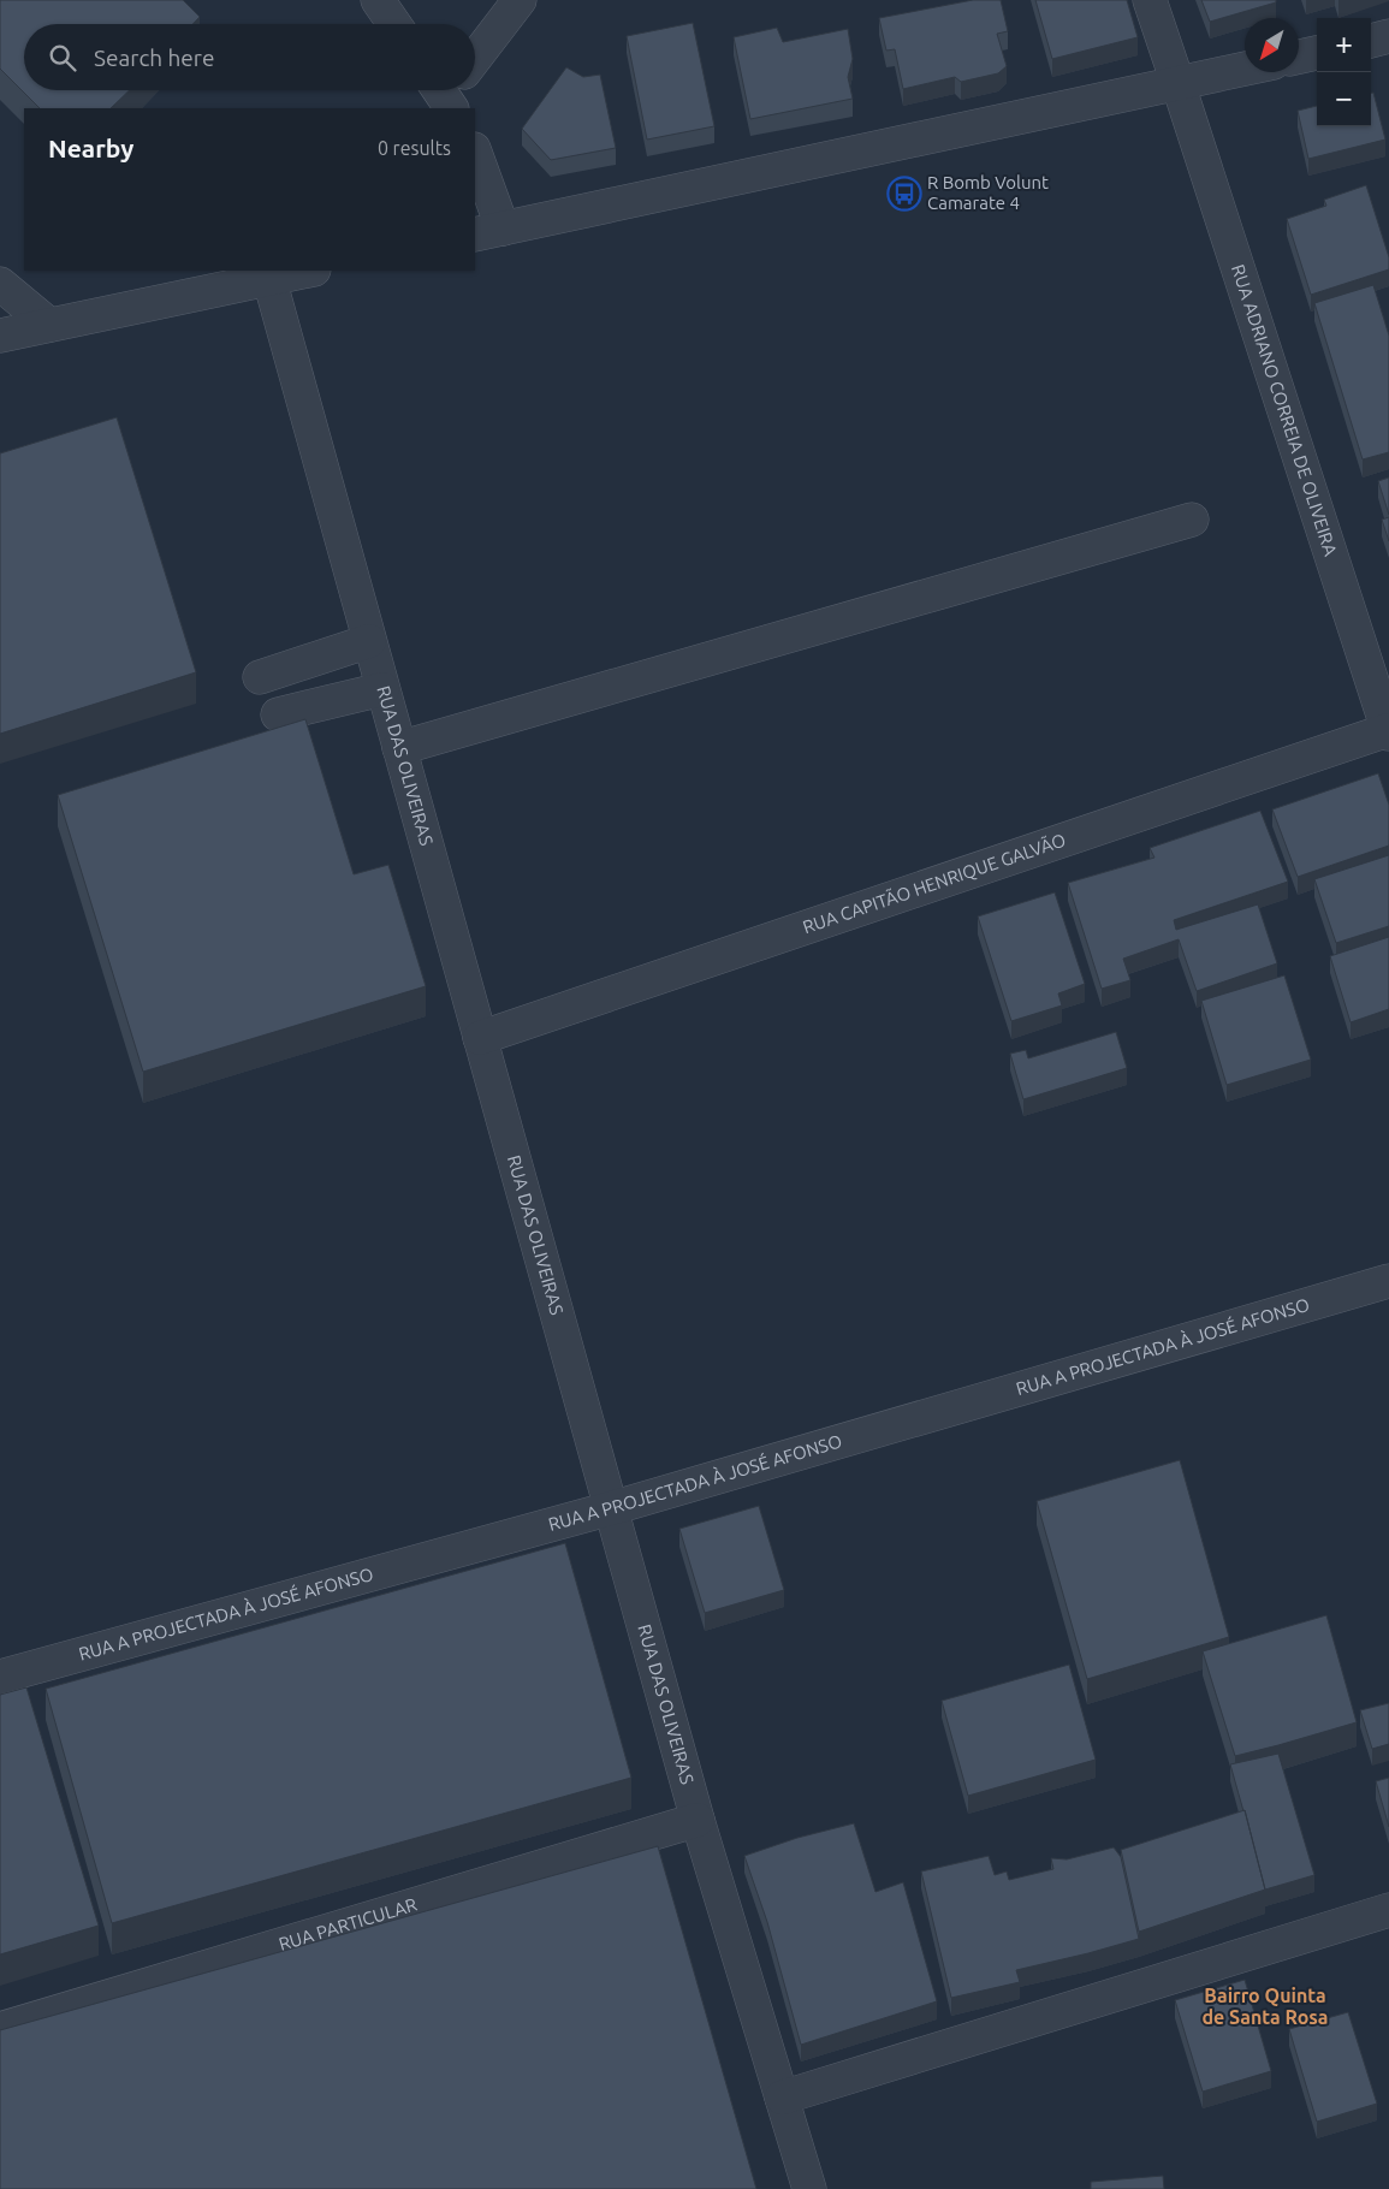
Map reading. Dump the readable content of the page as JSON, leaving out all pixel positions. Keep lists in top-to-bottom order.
{
  "streets": {
    "street": [
      "RUA ADRIANO CORREIA DE OLIVEIRA",
      "RUA DAS OLIVEIRAS",
      "RUA CAPITÃO HENRIQUE GALVÃO",
      "RUA A PROJECTADA À JOSÉ AFONSO",
      "RUA PARTICULAR"
    ]
  },
  "crossings": [
    ["RUA ADRIANO CORREIA DE OLIVEIRA", "RUA CAPITÃO HENRIQUE GALVÃO"],
    ["RUA DAS OLIVEIRAS", "RUA CAPITÃO HENRIQUE GALVÃO"],
    ["RUA DAS OLIVEIRAS", "RUA A PROJECTADA À JOSÉ AFONSO"],
    ["RUA DAS OLIVEIRAS", "RUA PARTICULAR"]
  ],
  "districts": ["Bairro Quinta de Santa Rosa"],
  "places": {
    "bus stop": ["R Bomb Volunt Camarate 4"]
  },
  "north": "bottom left",
  "page": {
    "map_buttons": ["+", "−"],
    "search": "Search here",
    "heading": ["Nearby", "0 results"]
  }
}
